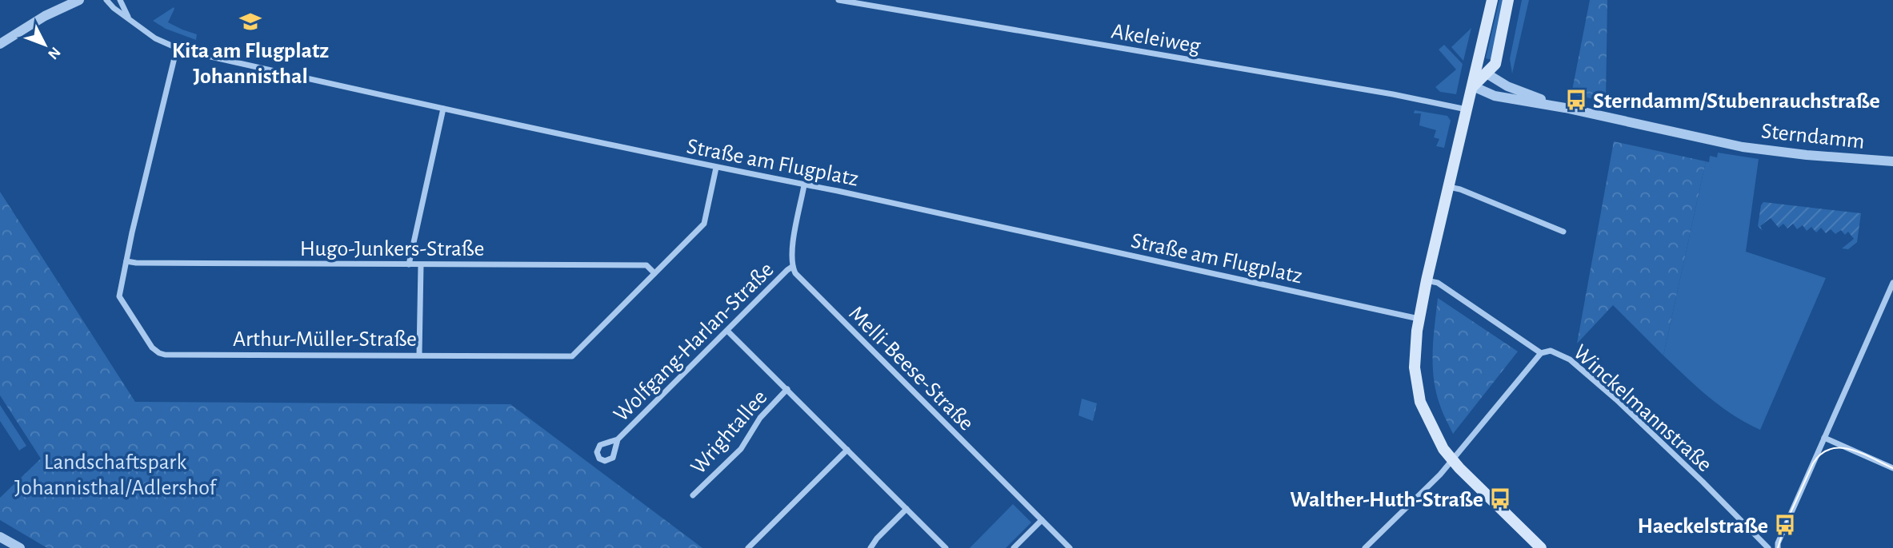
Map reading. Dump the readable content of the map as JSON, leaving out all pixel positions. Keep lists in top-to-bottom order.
{
  "streets": {
    "street": [
      "Akeleiweg",
      "Sterndamm",
      "Straße am Flugplatz",
      "Hugo-Junkers-Straße",
      "Arthur-Müller-Straße",
      "Wolfgang-Harlan-Straße",
      "Melli-Beese-Straße",
      "Winckelmannstraße",
      "Wrightallee"
    ]
  },
  "crossings": [
    ["Straße am Flugplatz", "Arthur-Müller-Straße"],
    ["Hugo-Junkers-Straße", "Arthur-Müller-Straße"],
    ["Wolfgang-Harlan-Straße", "Melli-Beese-Straße"],
    ["Wolfgang-Harlan-Straße", "Wrightallee"]
  ],
  "parks": ["Landschaftspark Johannisthal/Adlershof"],
  "places": {
    "school or university": ["Kita am Flugplatz Johannisthal"],
    "bus stop": ["Sterndamm/Stubenrauchstraße", "Walther-Huth-Straße", "Haeckelstraße"]
  },
  "north": "bottom right"
}
